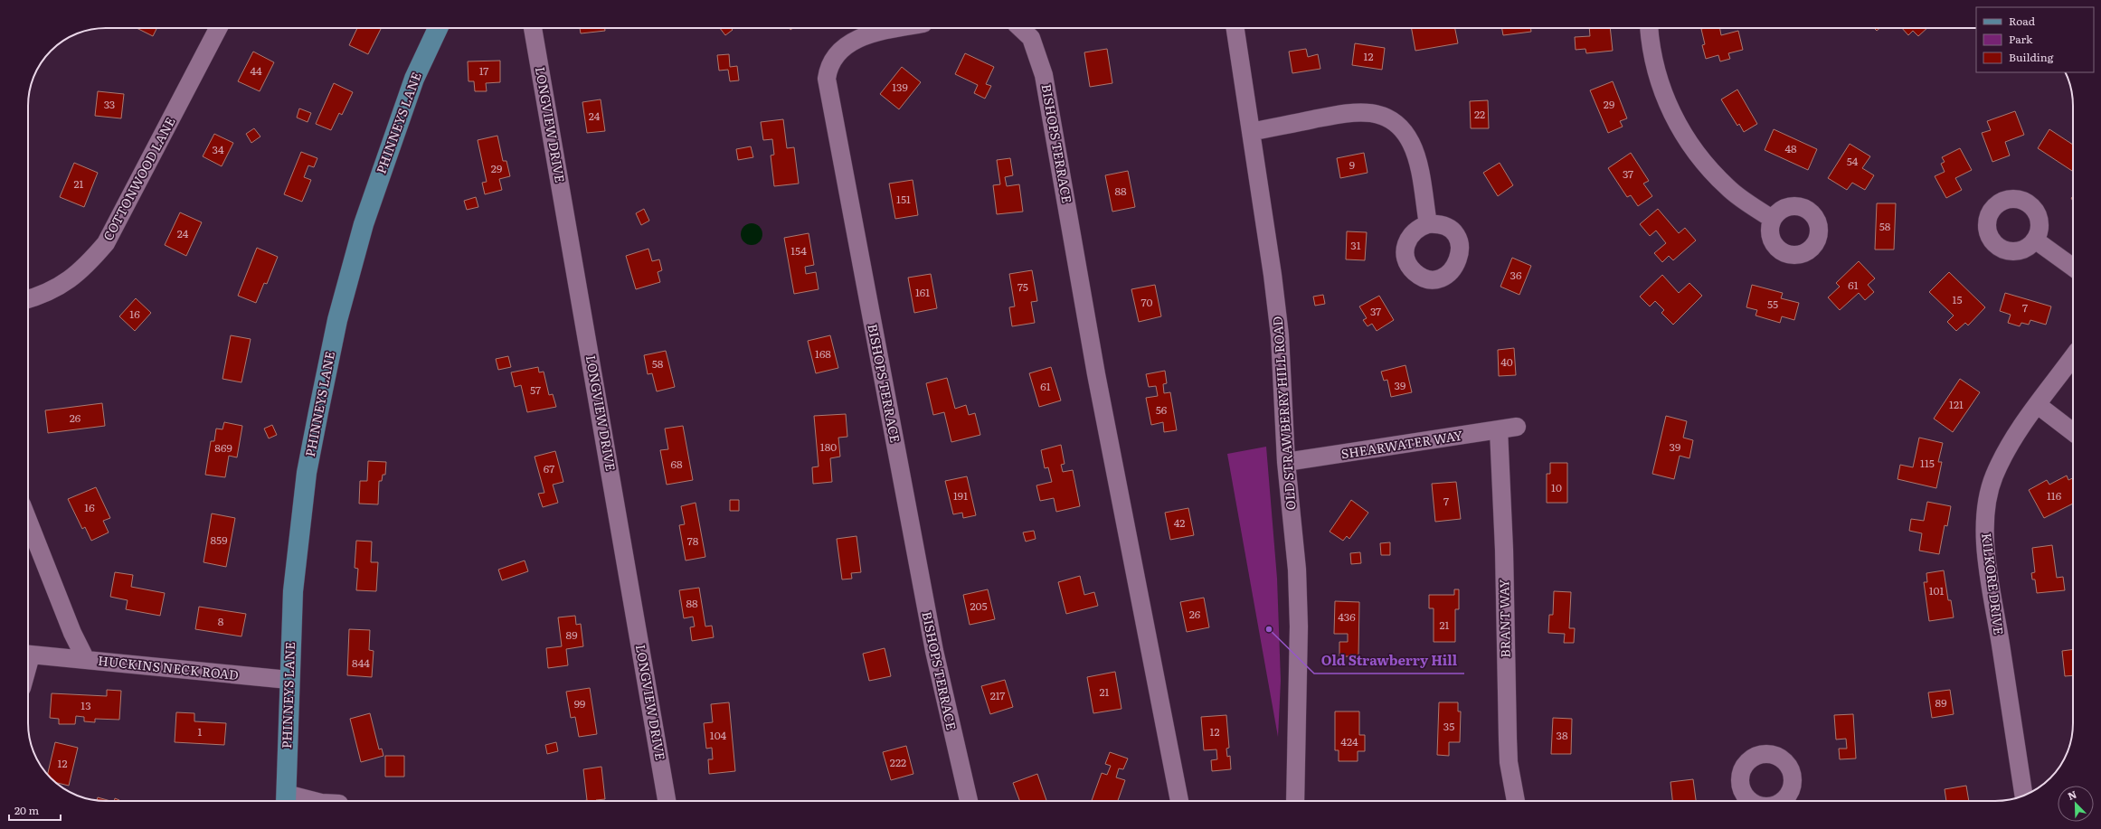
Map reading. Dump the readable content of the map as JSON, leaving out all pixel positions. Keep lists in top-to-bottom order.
{
  "streets": {
    "main road": ["PHINNEYS LANE"],
    "street": [
      "LONGVIEW DRIVE",
      "BISHOPS TERRACE",
      "COTTONWOOD LANE",
      "OLD STRAWBERRY HILL ROAD",
      "SHEARWATER WAY",
      "KILKORE DRIVE",
      "BRANT WAY",
      "HUCKINS NECK ROAD"
    ]
  },
  "crossings": [
    ["PHINNEYS LANE", "HUCKINS NECK ROAD"],
    ["OLD STRAWBERRY HILL ROAD", "SHEARWATER WAY"],
    ["SHEARWATER WAY", "BRANT WAY"]
  ],
  "places": ["Old Strawberry Hill"],
  "house_numbers": [
    "12",
    "44",
    "17",
    "139",
    "33",
    "29",
    "22",
    "24",
    "48",
    "34",
    "54",
    "9",
    "29",
    "37",
    "21",
    "88",
    "151",
    "58",
    "24",
    "31",
    "154",
    "36",
    "61",
    "75",
    "161",
    "15",
    "70",
    "55",
    "7",
    "37",
    "16",
    "168",
    "40",
    "58",
    "39",
    "61",
    "57",
    "121",
    "56",
    "26",
    "180",
    "39",
    "869",
    "115",
    "68",
    "67",
    "10",
    "191",
    "116",
    "7",
    "16",
    "42",
    "859",
    "78",
    "101",
    "88",
    "205",
    "26",
    "436",
    "8",
    "21",
    "89",
    "844",
    "21",
    "217",
    "89",
    "99",
    "13",
    "35",
    "1",
    "12",
    "104",
    "38",
    "424",
    "222",
    "12"
  ],
  "legend": ["Road", "Park", "Building"],
  "scale_bar": "20 m",
  "north": "top left"
}
